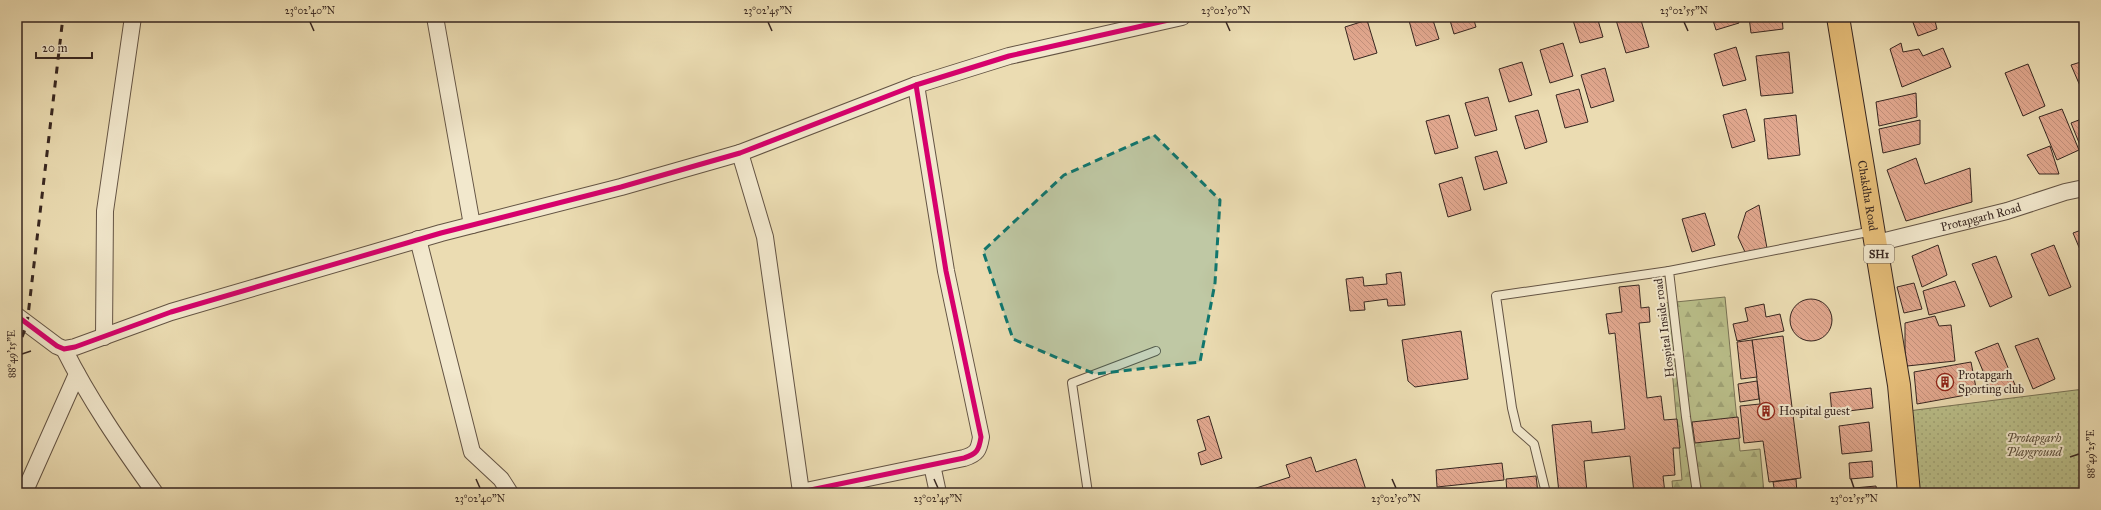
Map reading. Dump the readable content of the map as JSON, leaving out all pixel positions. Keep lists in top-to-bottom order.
{
  "streets": {
    "main road": ["Chakdha Road", "SH1"],
    "street": ["Protapgarh Road"],
    "lane": ["Hospital Inside road"]
  },
  "crossings": [
    ["Chakdha Road", "Protapgarh Road"],
    ["Chakdha Road", "Hospital Inside road"],
    ["Protapgarh Road", "Hospital Inside road"]
  ],
  "parks": ["Protapgarh Playground"],
  "places": {
    "building": ["Protapgarh Sporting club", "Hospital guest"]
  },
  "scale_bar": "20 m",
  "coordinates": [
    "23°02'40\"N",
    "23°02'45\"N",
    "23°02'50\"N",
    "23°02'55\"N",
    "88°49'15\"E",
    "88°49'25\"E"
  ]
}
